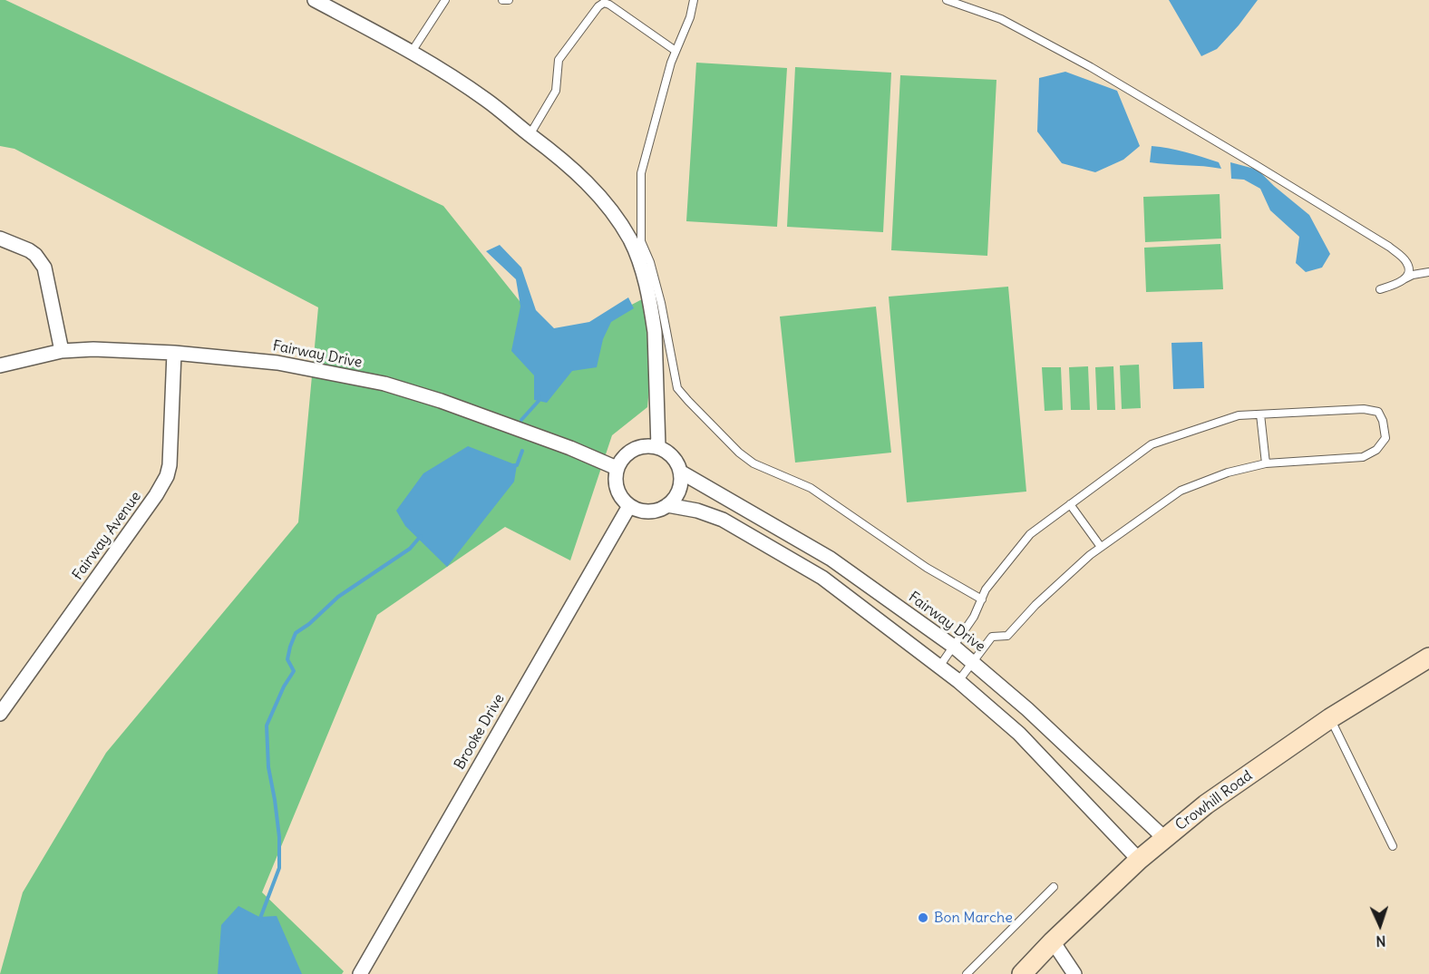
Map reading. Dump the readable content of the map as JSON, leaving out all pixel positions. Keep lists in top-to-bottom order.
{
  "streets": {
    "street": [
      "Fairway Drive",
      "Fairway Avenue",
      "Brooke Drive",
      "Crowhill Road"
    ]
  },
  "crossings": [
    ["Fairway Drive", "Fairway Avenue"],
    ["Fairway Drive", "Brooke Drive"],
    ["Fairway Drive", "Crowhill Road"]
  ],
  "places": ["Bon Marche"],
  "north": "bottom"
}
